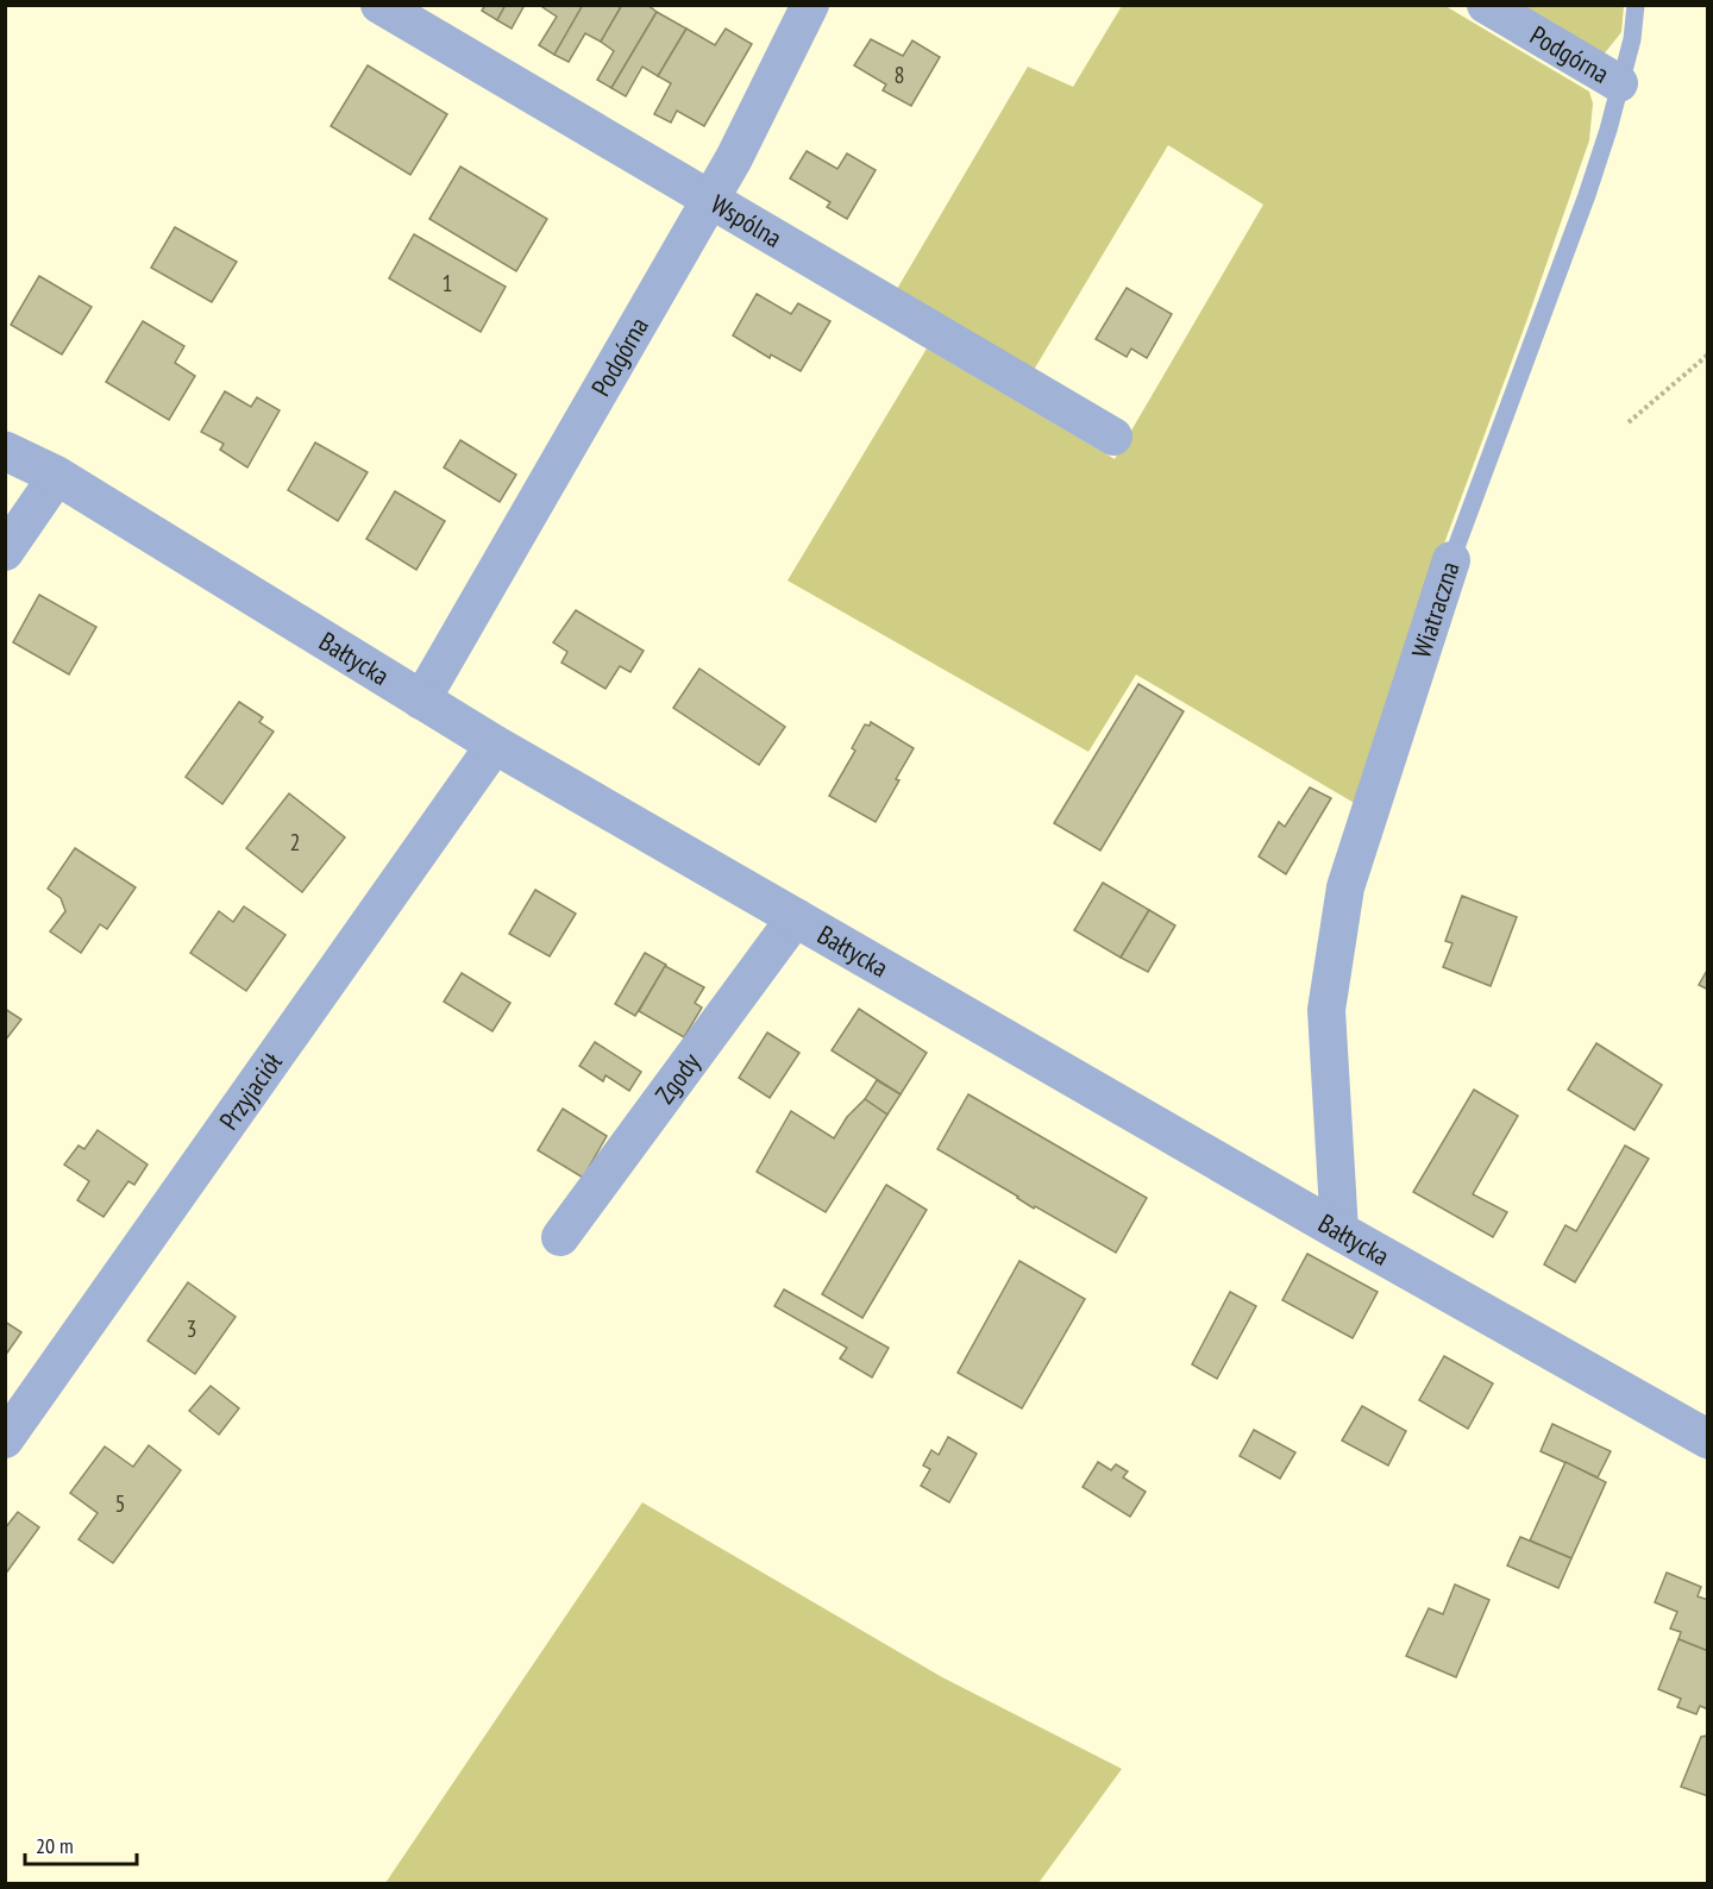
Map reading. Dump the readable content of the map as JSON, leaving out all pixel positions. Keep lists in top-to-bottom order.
{
  "streets": {
    "street": [
      "Podgórna",
      "Wspólna",
      "Wiatraczna",
      "Bałtycka",
      "Zgody",
      "Przyjaciół"
    ]
  },
  "crossings": [
    ["Podgórna", "Wspólna"],
    ["Podgórna", "Wiatraczna"],
    ["Podgórna", "Bałtycka"],
    ["Wiatraczna", "Bałtycka"],
    ["Bałtycka", "Zgody"],
    ["Bałtycka", "Przyjaciół"]
  ],
  "house_numbers": [
    "8",
    "1",
    "2",
    "3",
    "5"
  ],
  "scale_bar": "20 m"
}
